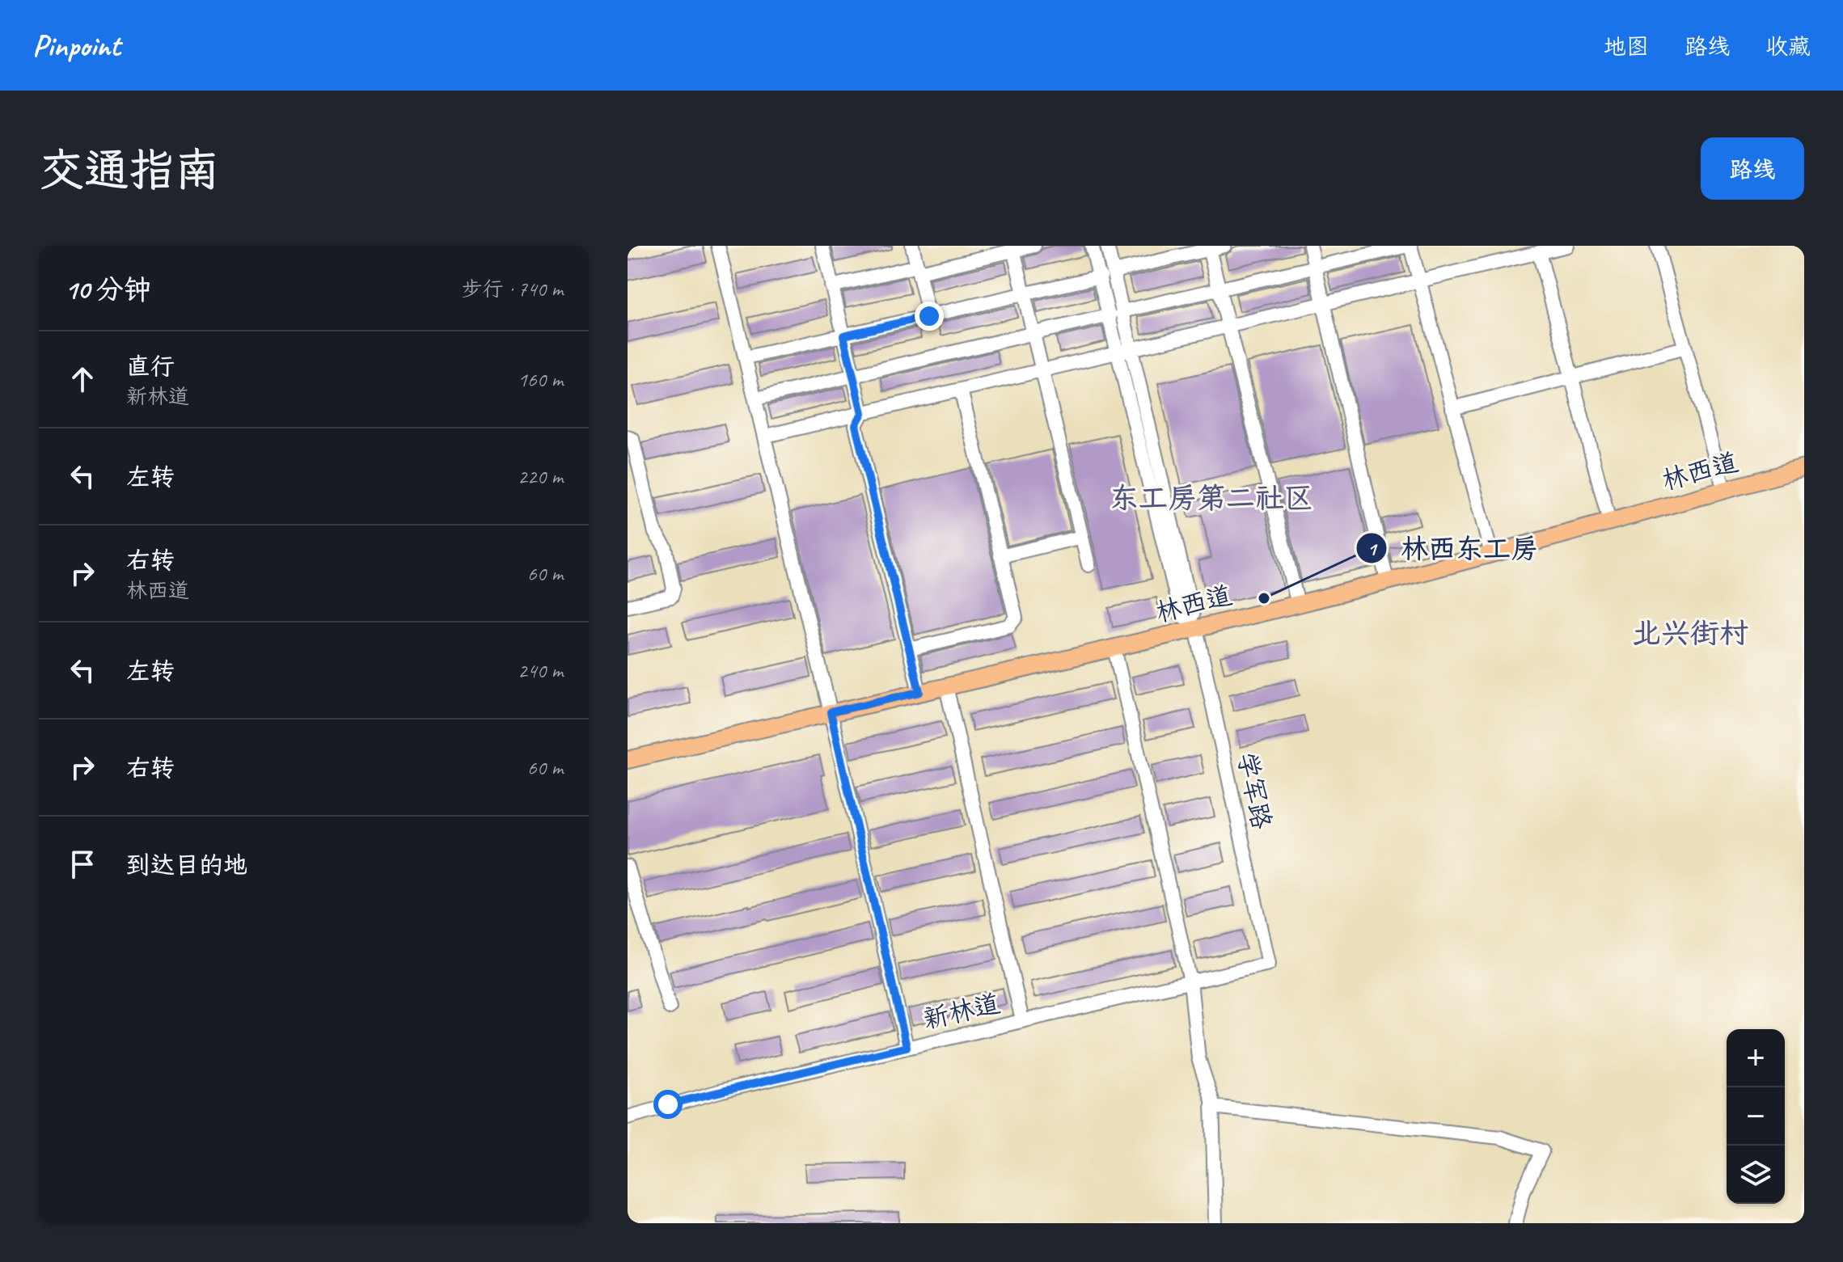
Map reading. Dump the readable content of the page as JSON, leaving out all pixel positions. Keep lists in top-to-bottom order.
{
  "streets": {
    "main road": ["林西道"],
    "street": ["学军路", "新林道"]
  },
  "crossings": [
    ["林西道", "学军路"],
    ["学军路", "新林道"]
  ],
  "districts": ["东工房第二社区", "北兴街村"],
  "places": ["林西东工房"],
  "page": {
    "header": "Pinpoint",
    "nav": ["地图", "路线", "收藏"],
    "buttons": "路线",
    "title": "交通指南",
    "heading": ["10 分钟", "步行 · 740 m"],
    "list": [
      ["直行", "新林道", "160 m"],
      ["左转", "220 m"],
      ["右转", "林西道", "60 m"],
      ["左转", "240 m"],
      ["右转", "60 m"],
      "到达目的地"
    ],
    "map_buttons": ["+", "−"]
  }
}
